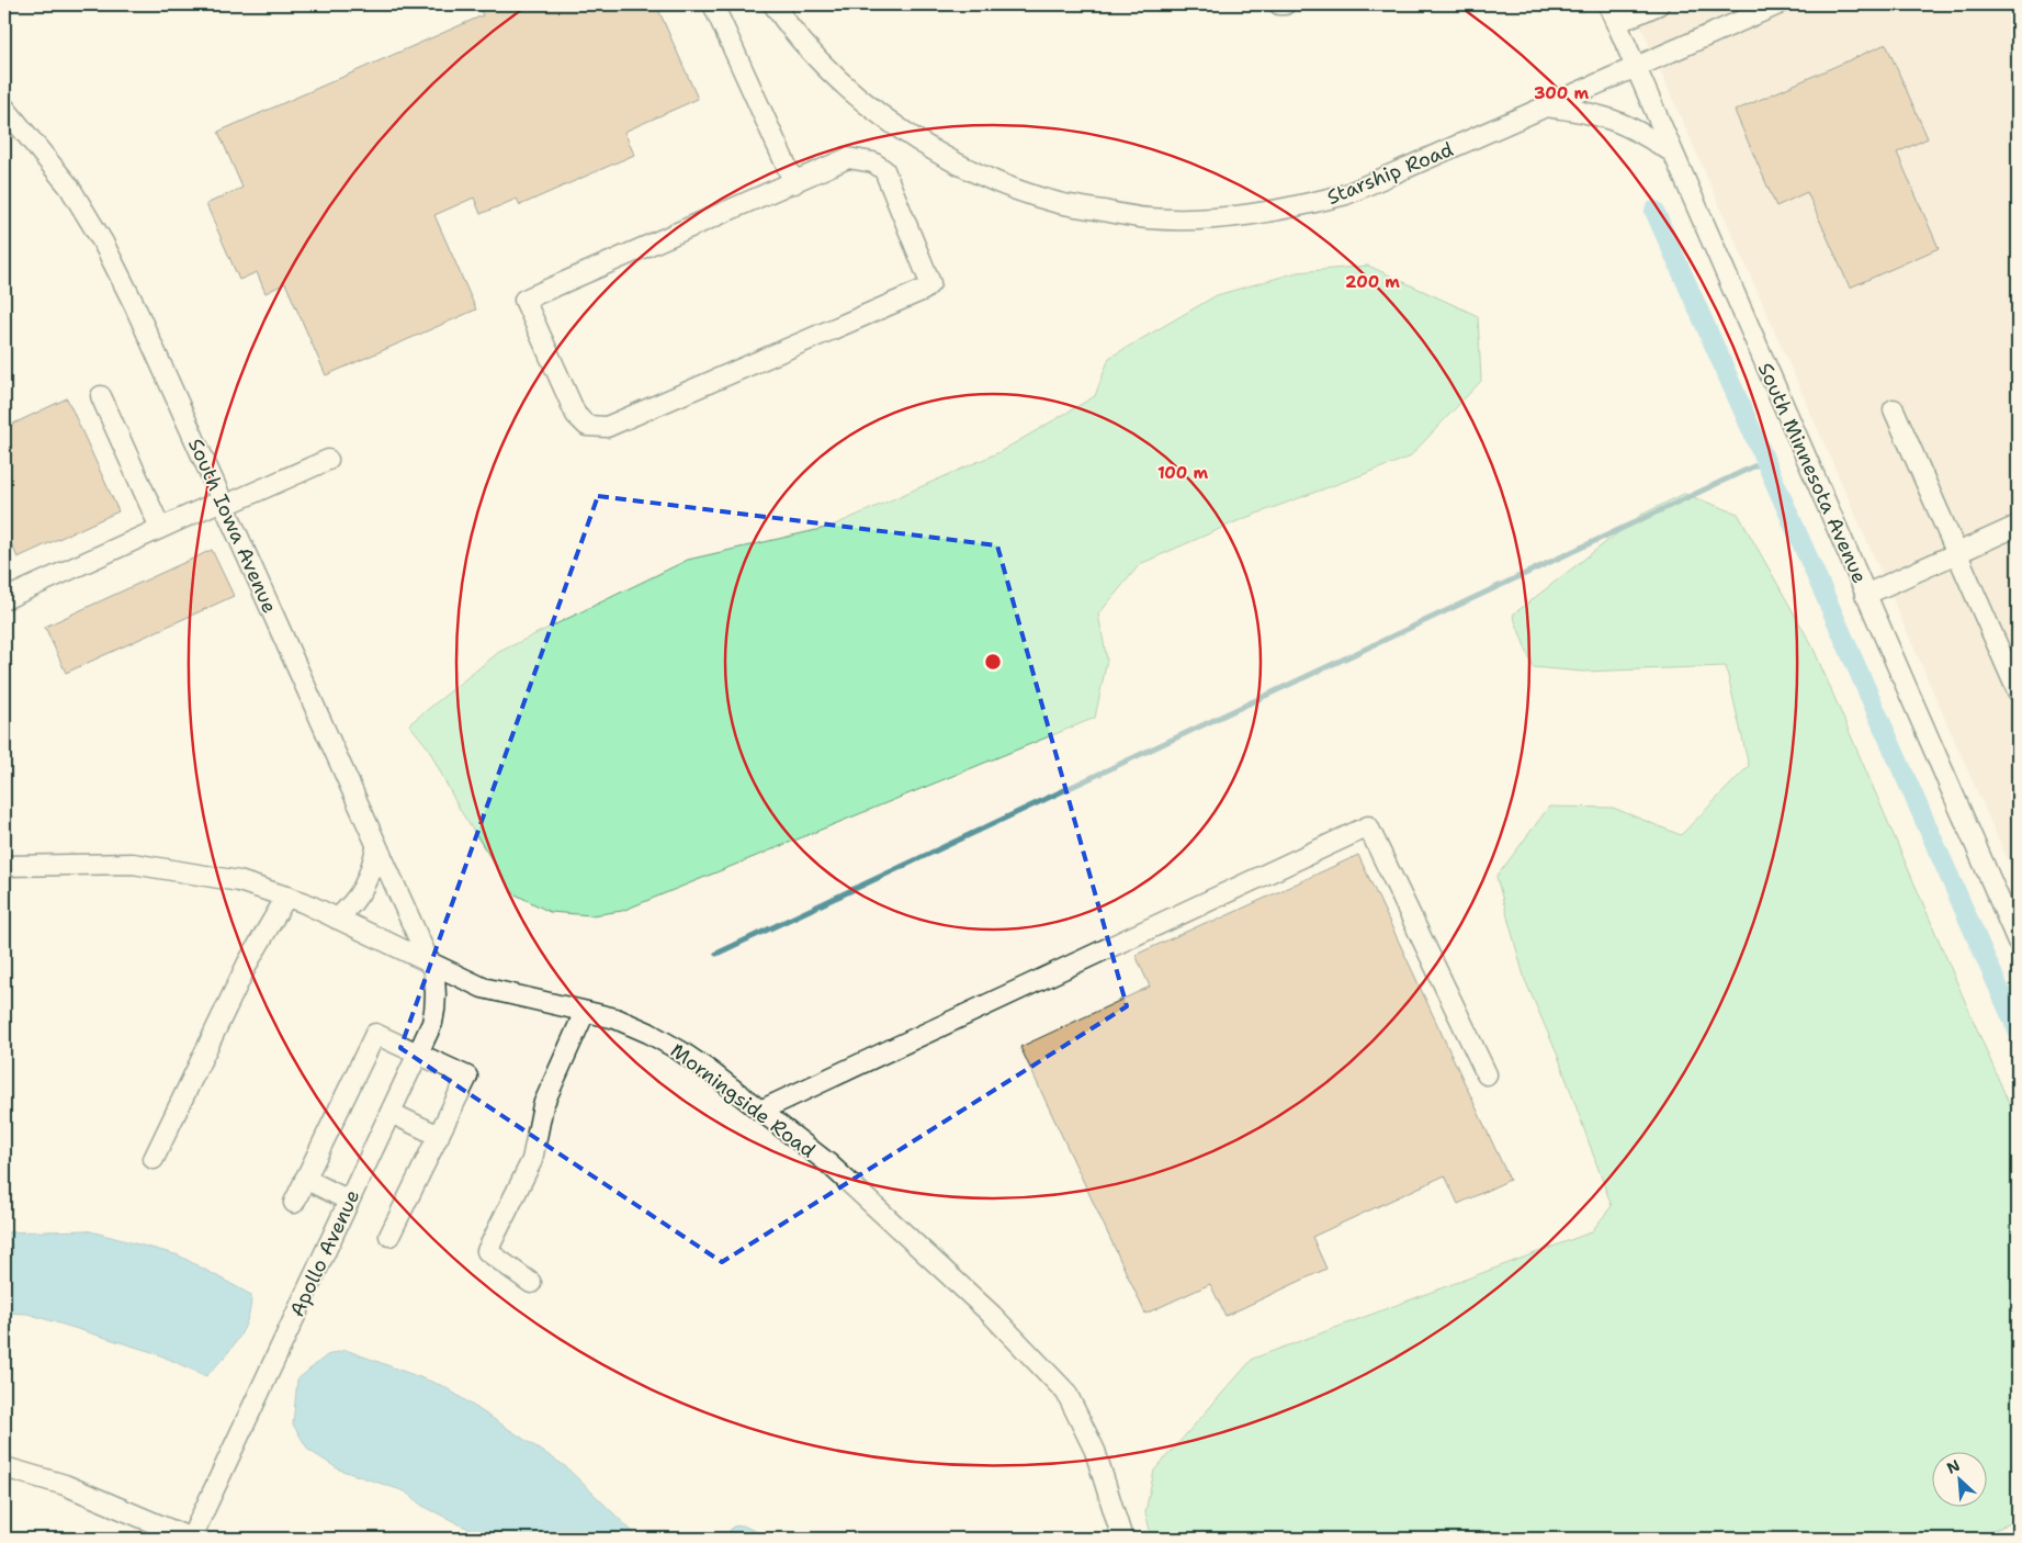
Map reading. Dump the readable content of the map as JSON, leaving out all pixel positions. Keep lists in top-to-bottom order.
{
  "streets": {
    "street": [
      "Starship Road",
      "South Minnesota Avenue",
      "South Iowa Avenue",
      "Morningside Road",
      "Apollo Avenue"
    ]
  },
  "crossings": [
    ["Starship Road", "South Minnesota Avenue"],
    ["South Iowa Avenue", "Morningside Road"],
    ["South Iowa Avenue", "Apollo Avenue"],
    ["Morningside Road", "Apollo Avenue"]
  ],
  "north": "top left",
  "rings": ["300 m", "200 m", "100 m"]
}
